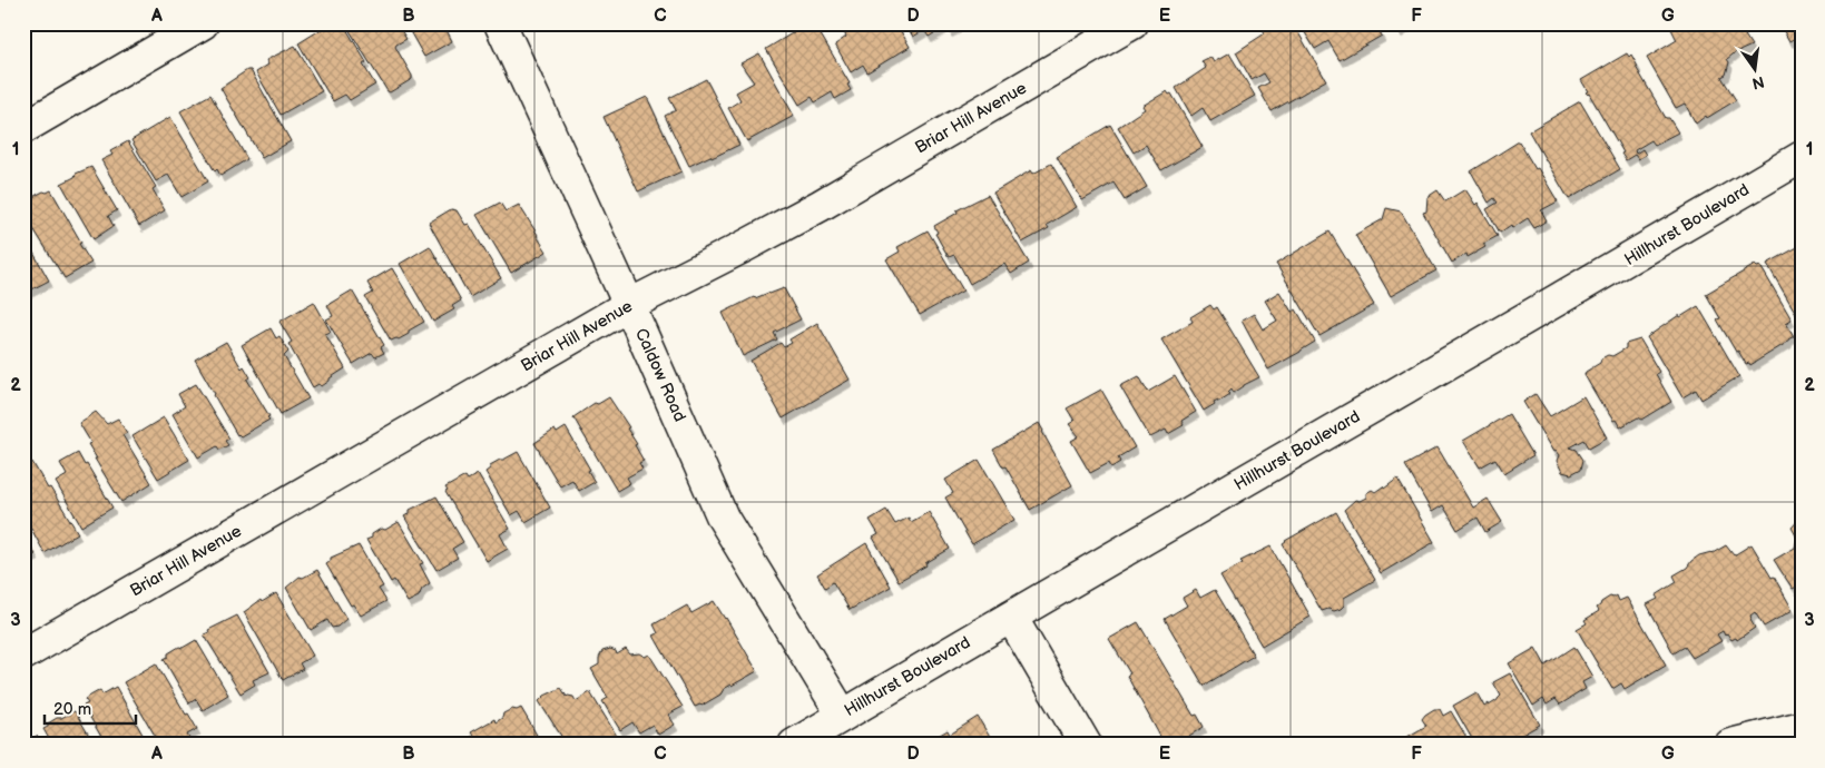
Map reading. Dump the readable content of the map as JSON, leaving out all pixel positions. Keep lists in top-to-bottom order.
{
  "streets": {
    "street": ["Briar Hill Avenue", "Hillhurst Boulevard", "Caldow Road"]
  },
  "crossings": [
    ["Briar Hill Avenue", "Caldow Road"],
    ["Hillhurst Boulevard", "Caldow Road"]
  ],
  "scale_bar": "20 m",
  "north": "bottom",
  "grid": {
    "columns": [
      "A",
      "B",
      "C",
      "D",
      "E",
      "F",
      "G"
    ],
    "rows": ["1", "2", "3"]
  }
}
